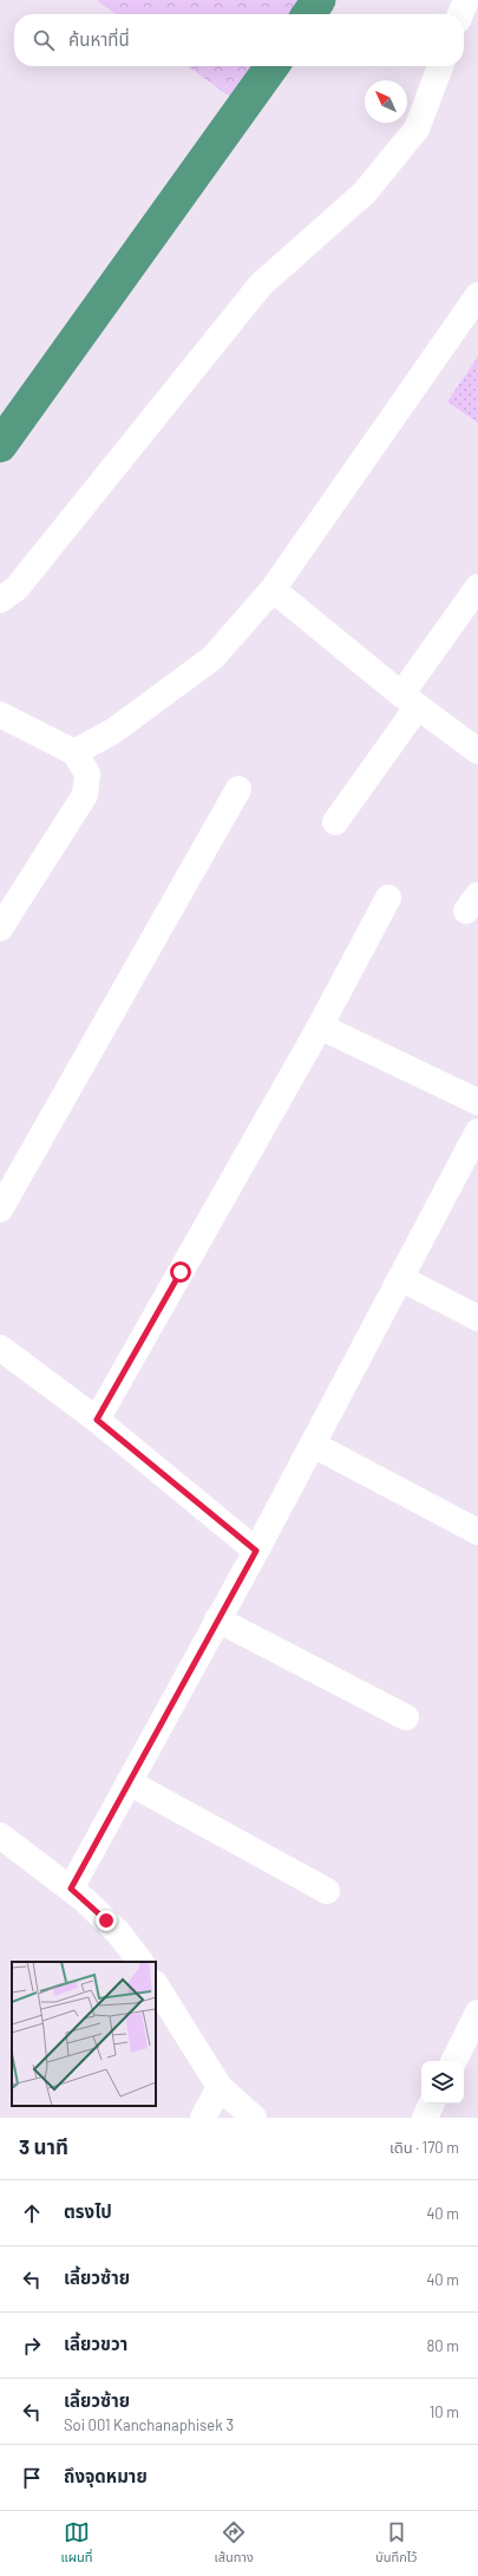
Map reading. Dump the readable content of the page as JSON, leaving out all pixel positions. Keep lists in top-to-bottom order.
{
  "north": "top left",
  "page": {
    "search": "ค้นหาที่นี่",
    "heading": ["3 นาที", "เดิน · 170 m"],
    "list": [
      ["ตรงไป", "40 m"],
      ["เลี้ยวซ้าย", "40 m"],
      ["เลี้ยวขวา", "80 m"],
      ["เลี้ยวซ้าย", "Soi 001 Kanchanaphisek 3", "10 m"],
      "ถึงจุดหมาย"
    ],
    "nav": ["แผนที่", "เส้นทาง", "บันทึกไว้"]
  }
}
